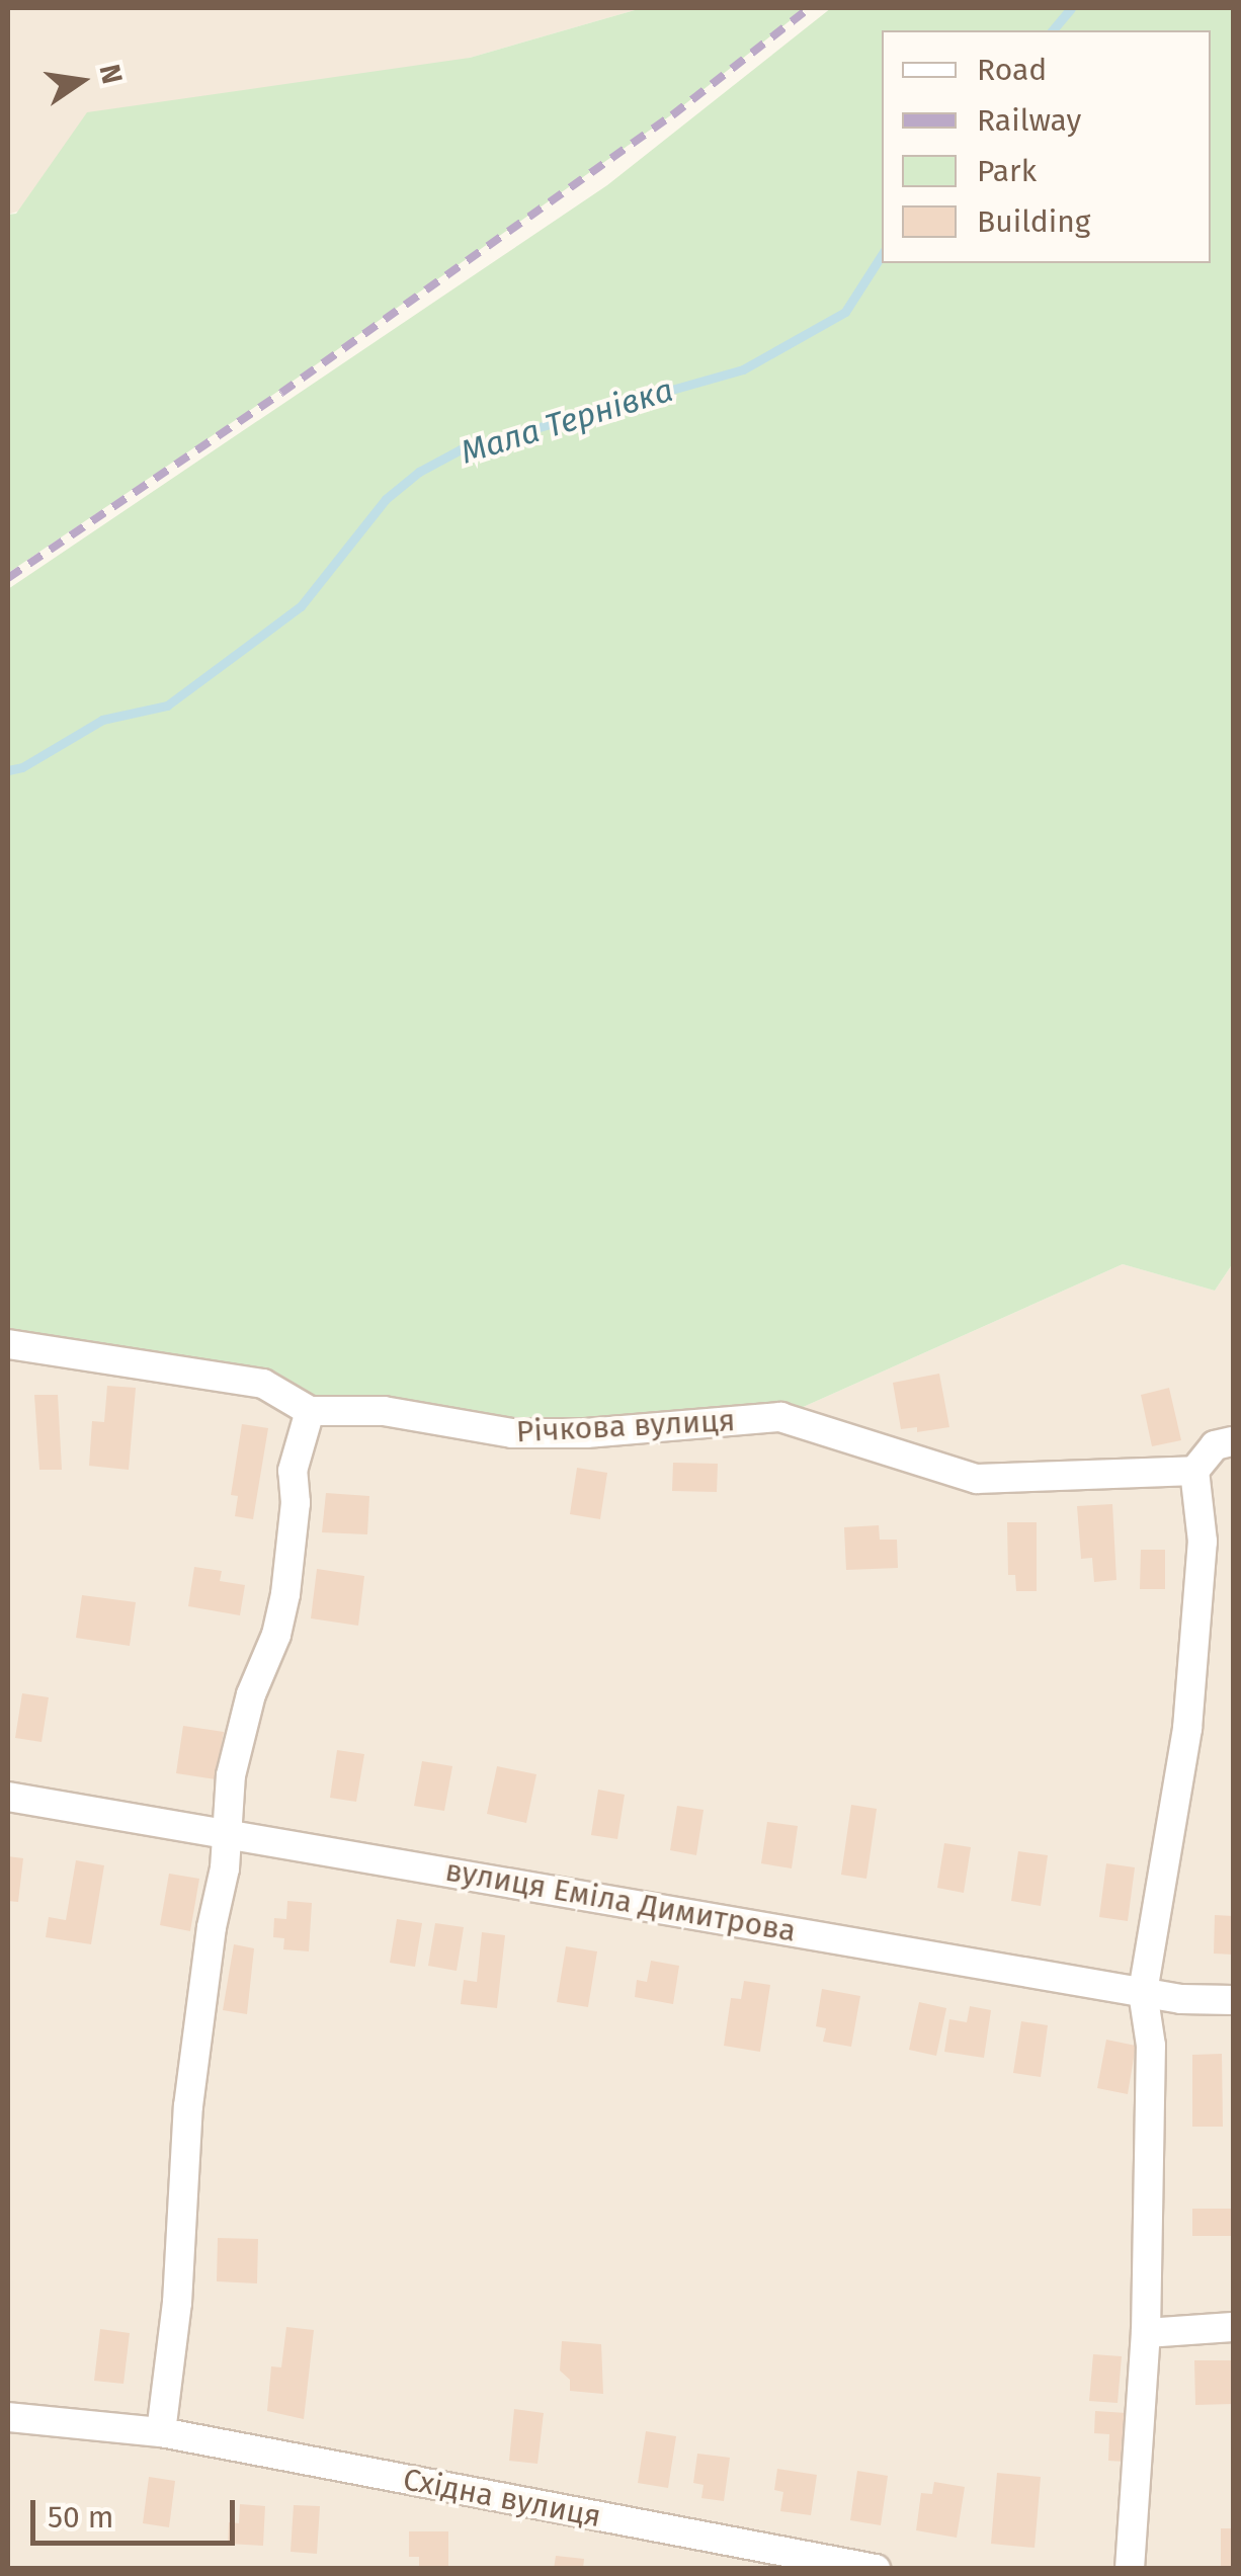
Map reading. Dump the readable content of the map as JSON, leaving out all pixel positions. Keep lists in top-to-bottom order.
{
  "streets": {
    "street": ["Річкова вулиця", "вулиця Еміла Димитрова", "Східна вулиця"]
  },
  "water": ["Мала Тернівка"],
  "legend": [
    "Road",
    "Railway",
    "Park",
    "Building"
  ],
  "scale_bar": "50 m",
  "north": "right"
}
